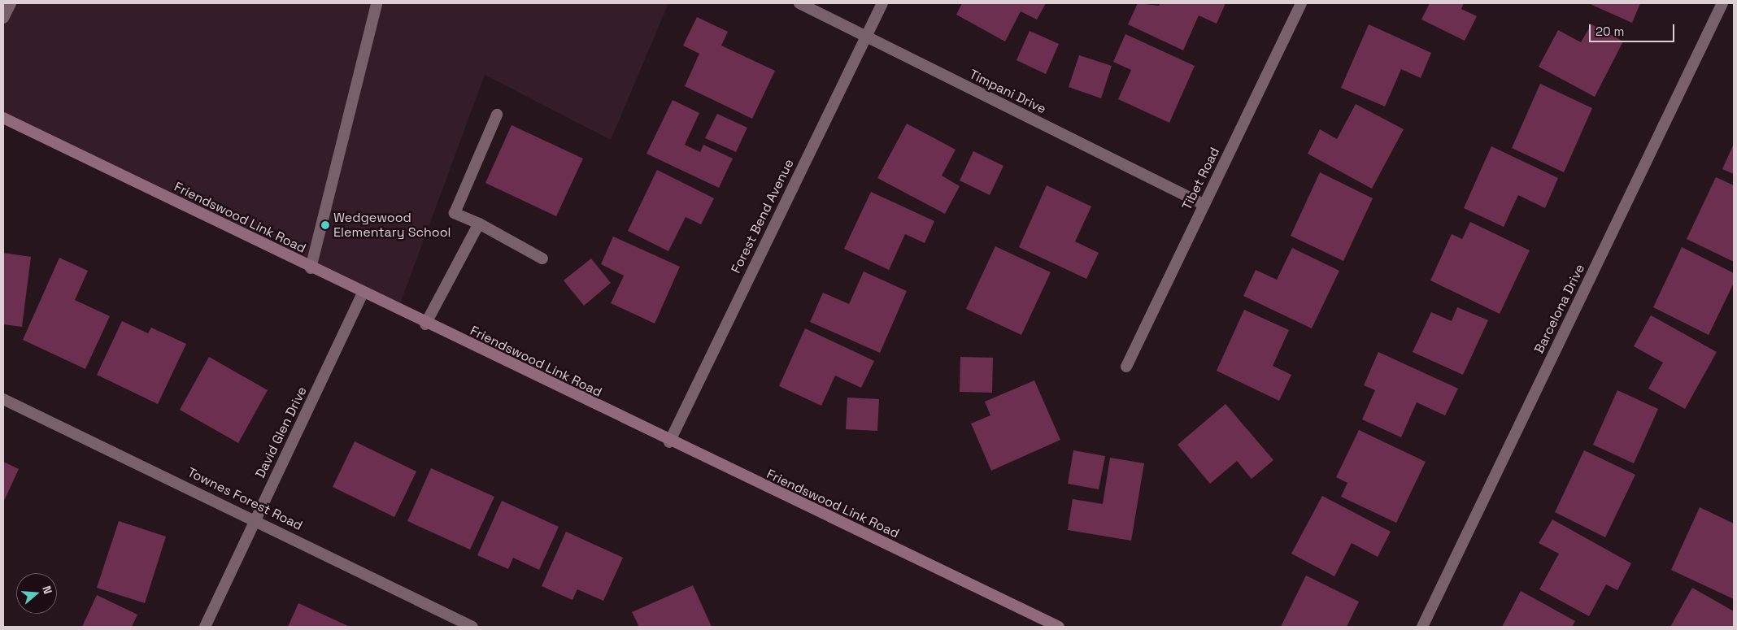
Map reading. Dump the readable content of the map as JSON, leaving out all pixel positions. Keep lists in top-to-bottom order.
{
  "streets": {
    "main road": ["Friendswood Link Road"],
    "street": [
      "Timpani Drive",
      "Tibet Road",
      "Forest Bend Avenue",
      "Barcelona Drive",
      "David Glen Drive",
      "Townes Forest Road"
    ]
  },
  "crossings": [
    ["Timpani Drive", "Tibet Road"],
    ["Timpani Drive", "Forest Bend Avenue"],
    ["Forest Bend Avenue", "Friendswood Link Road"],
    ["Friendswood Link Road", "David Glen Drive"],
    ["David Glen Drive", "Townes Forest Road"]
  ],
  "places": ["Wedgewood Elementary School"],
  "scale_bar": "20 m",
  "north": "right"
}
